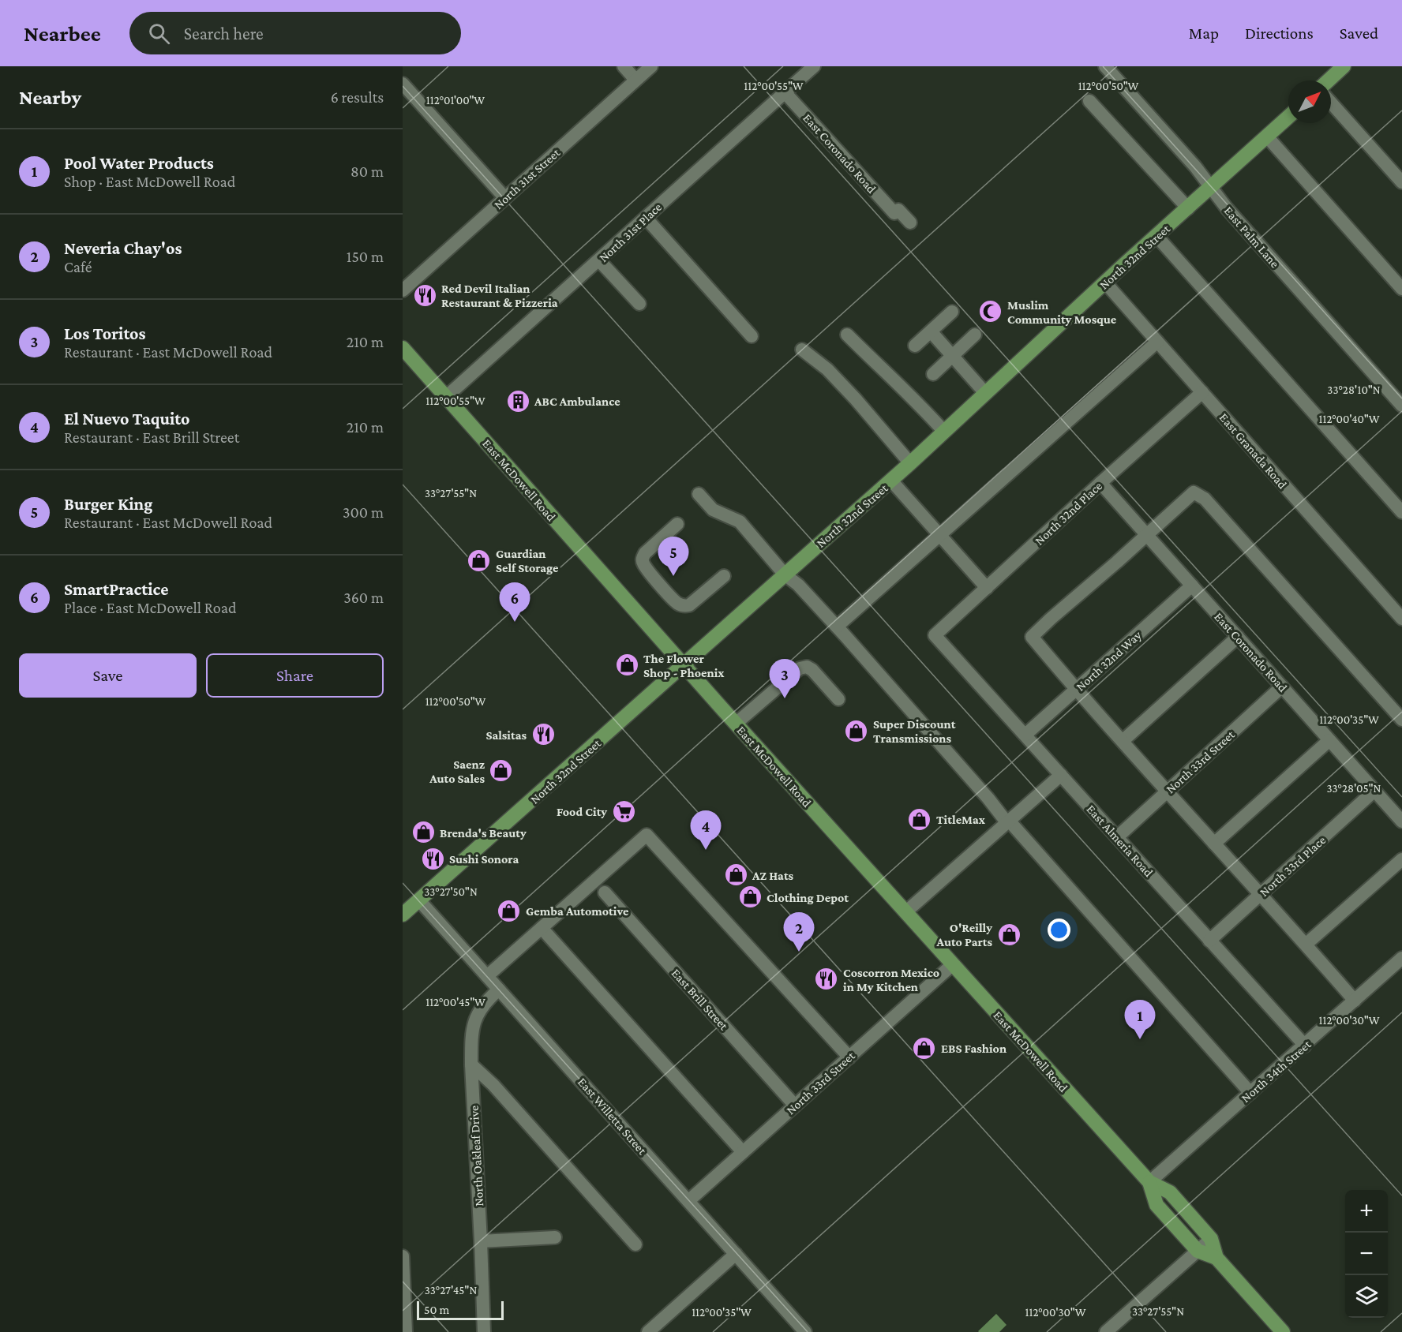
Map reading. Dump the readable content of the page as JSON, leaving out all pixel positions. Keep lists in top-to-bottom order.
{
  "streets": {
    "main road": ["North 32nd Street", "East McDowell Road"],
    "street": [
      "East Coronado Road",
      "North 31st Street",
      "North 31st Place",
      "East Palm Lane",
      "East Granada Road",
      "North 32nd Place",
      "North 32nd Way",
      "North 33rd Street",
      "East Almeria Road",
      "North 33rd Place",
      "East Brill Street",
      "North 34th Street",
      "East Willetta Street",
      "North Oakleaf Drive"
    ]
  },
  "crossings": [
    ["East Coronado Road", "North 31st Place"],
    ["East Coronado Road", "North 32nd Place"],
    ["East Coronado Road", "North 32nd Way"],
    ["East Coronado Road", "North 33rd Street"],
    ["East Coronado Road", "North 33rd Place"],
    ["North 31st Place", "East McDowell Road"],
    ["East Palm Lane", "North 32nd Street"],
    ["North 32nd Street", "East Granada Road"],
    ["North 32nd Street", "East McDowell Road"],
    ["North 32nd Street", "East Willetta Street"],
    ["East Granada Road", "North 32nd Place"],
    ["East McDowell Road", "North 33rd Street"],
    ["East McDowell Road", "North 34th Street"],
    ["North 32nd Place", "East Almeria Road"],
    ["North 32nd Way", "East Almeria Road"],
    ["North 33rd Street", "East Almeria Road"],
    ["North 33rd Street", "East Brill Street"],
    ["North 33rd Street", "East Willetta Street"],
    ["East Almeria Road", "North 33rd Place"],
    ["East Almeria Road", "North 34th Street"],
    ["East Willetta Street", "North Oakleaf Drive"]
  ],
  "places": {
    "restaurant": [
      "Red Devil Italian Restaurant & Pizzeria",
      "Salsitas",
      "Sushi Sonora",
      "Coscorron Mexico in My Kitchen"
    ],
    "mosque": ["Muslim Community Mosque"],
    "building": ["ABC Ambulance"],
    "shop": [
      "Guardian Self Storage",
      "The Flower Shop - Phoenix",
      "Super Discount Transmissions",
      "Saenz Auto Sales",
      "TitleMax",
      "Brenda's Beauty",
      "AZ Hats",
      "Clothing Depot",
      "Gemba Automotive",
      "O'Reilly Auto Parts",
      "EBS Fashion"
    ],
    "supermarket": ["Food City"]
  },
  "scale_bar": "50 m",
  "north": "top right",
  "page": {
    "header": "Nearbee",
    "search": "Search here",
    "nav": ["Map", "Directions", "Saved"],
    "heading": ["Nearby", "6 results"],
    "list": [
      {
        "mark": "1",
        "name": "Pool Water Products",
        "note": "Shop · East McDowell Road",
        "value": "80 m"
      },
      {
        "mark": "2",
        "name": "Neveria Chay'os",
        "note": "Café",
        "value": "150 m"
      },
      {
        "mark": "3",
        "name": "Los Toritos",
        "note": "Restaurant · East McDowell Road",
        "value": "210 m"
      },
      {
        "mark": "4",
        "name": "El Nuevo Taquito",
        "note": "Restaurant · East Brill Street",
        "value": "210 m"
      },
      {
        "mark": "5",
        "name": "Burger King",
        "note": "Restaurant · East McDowell Road",
        "value": "300 m"
      },
      {
        "mark": "6",
        "name": "SmartPractice",
        "note": "Place · East McDowell Road",
        "value": "360 m"
      }
    ],
    "pins": [
      "5",
      "6",
      "3",
      "4",
      "2",
      "1"
    ],
    "buttons": ["Save", "Share"],
    "map_buttons": ["+", "−"],
    "scale": "50 m"
  },
  "coordinates": [
    "112°00'55\"W",
    "112°00'50\"W",
    "112°01'00\"W",
    "33°28'10\"N",
    "112°00'40\"W",
    "33°27'55\"N",
    "112°00'35\"W",
    "33°28'05\"N",
    "33°27'50\"N",
    "112°00'45\"W",
    "112°00'30\"W",
    "33°27'45\"N"
  ]
}
